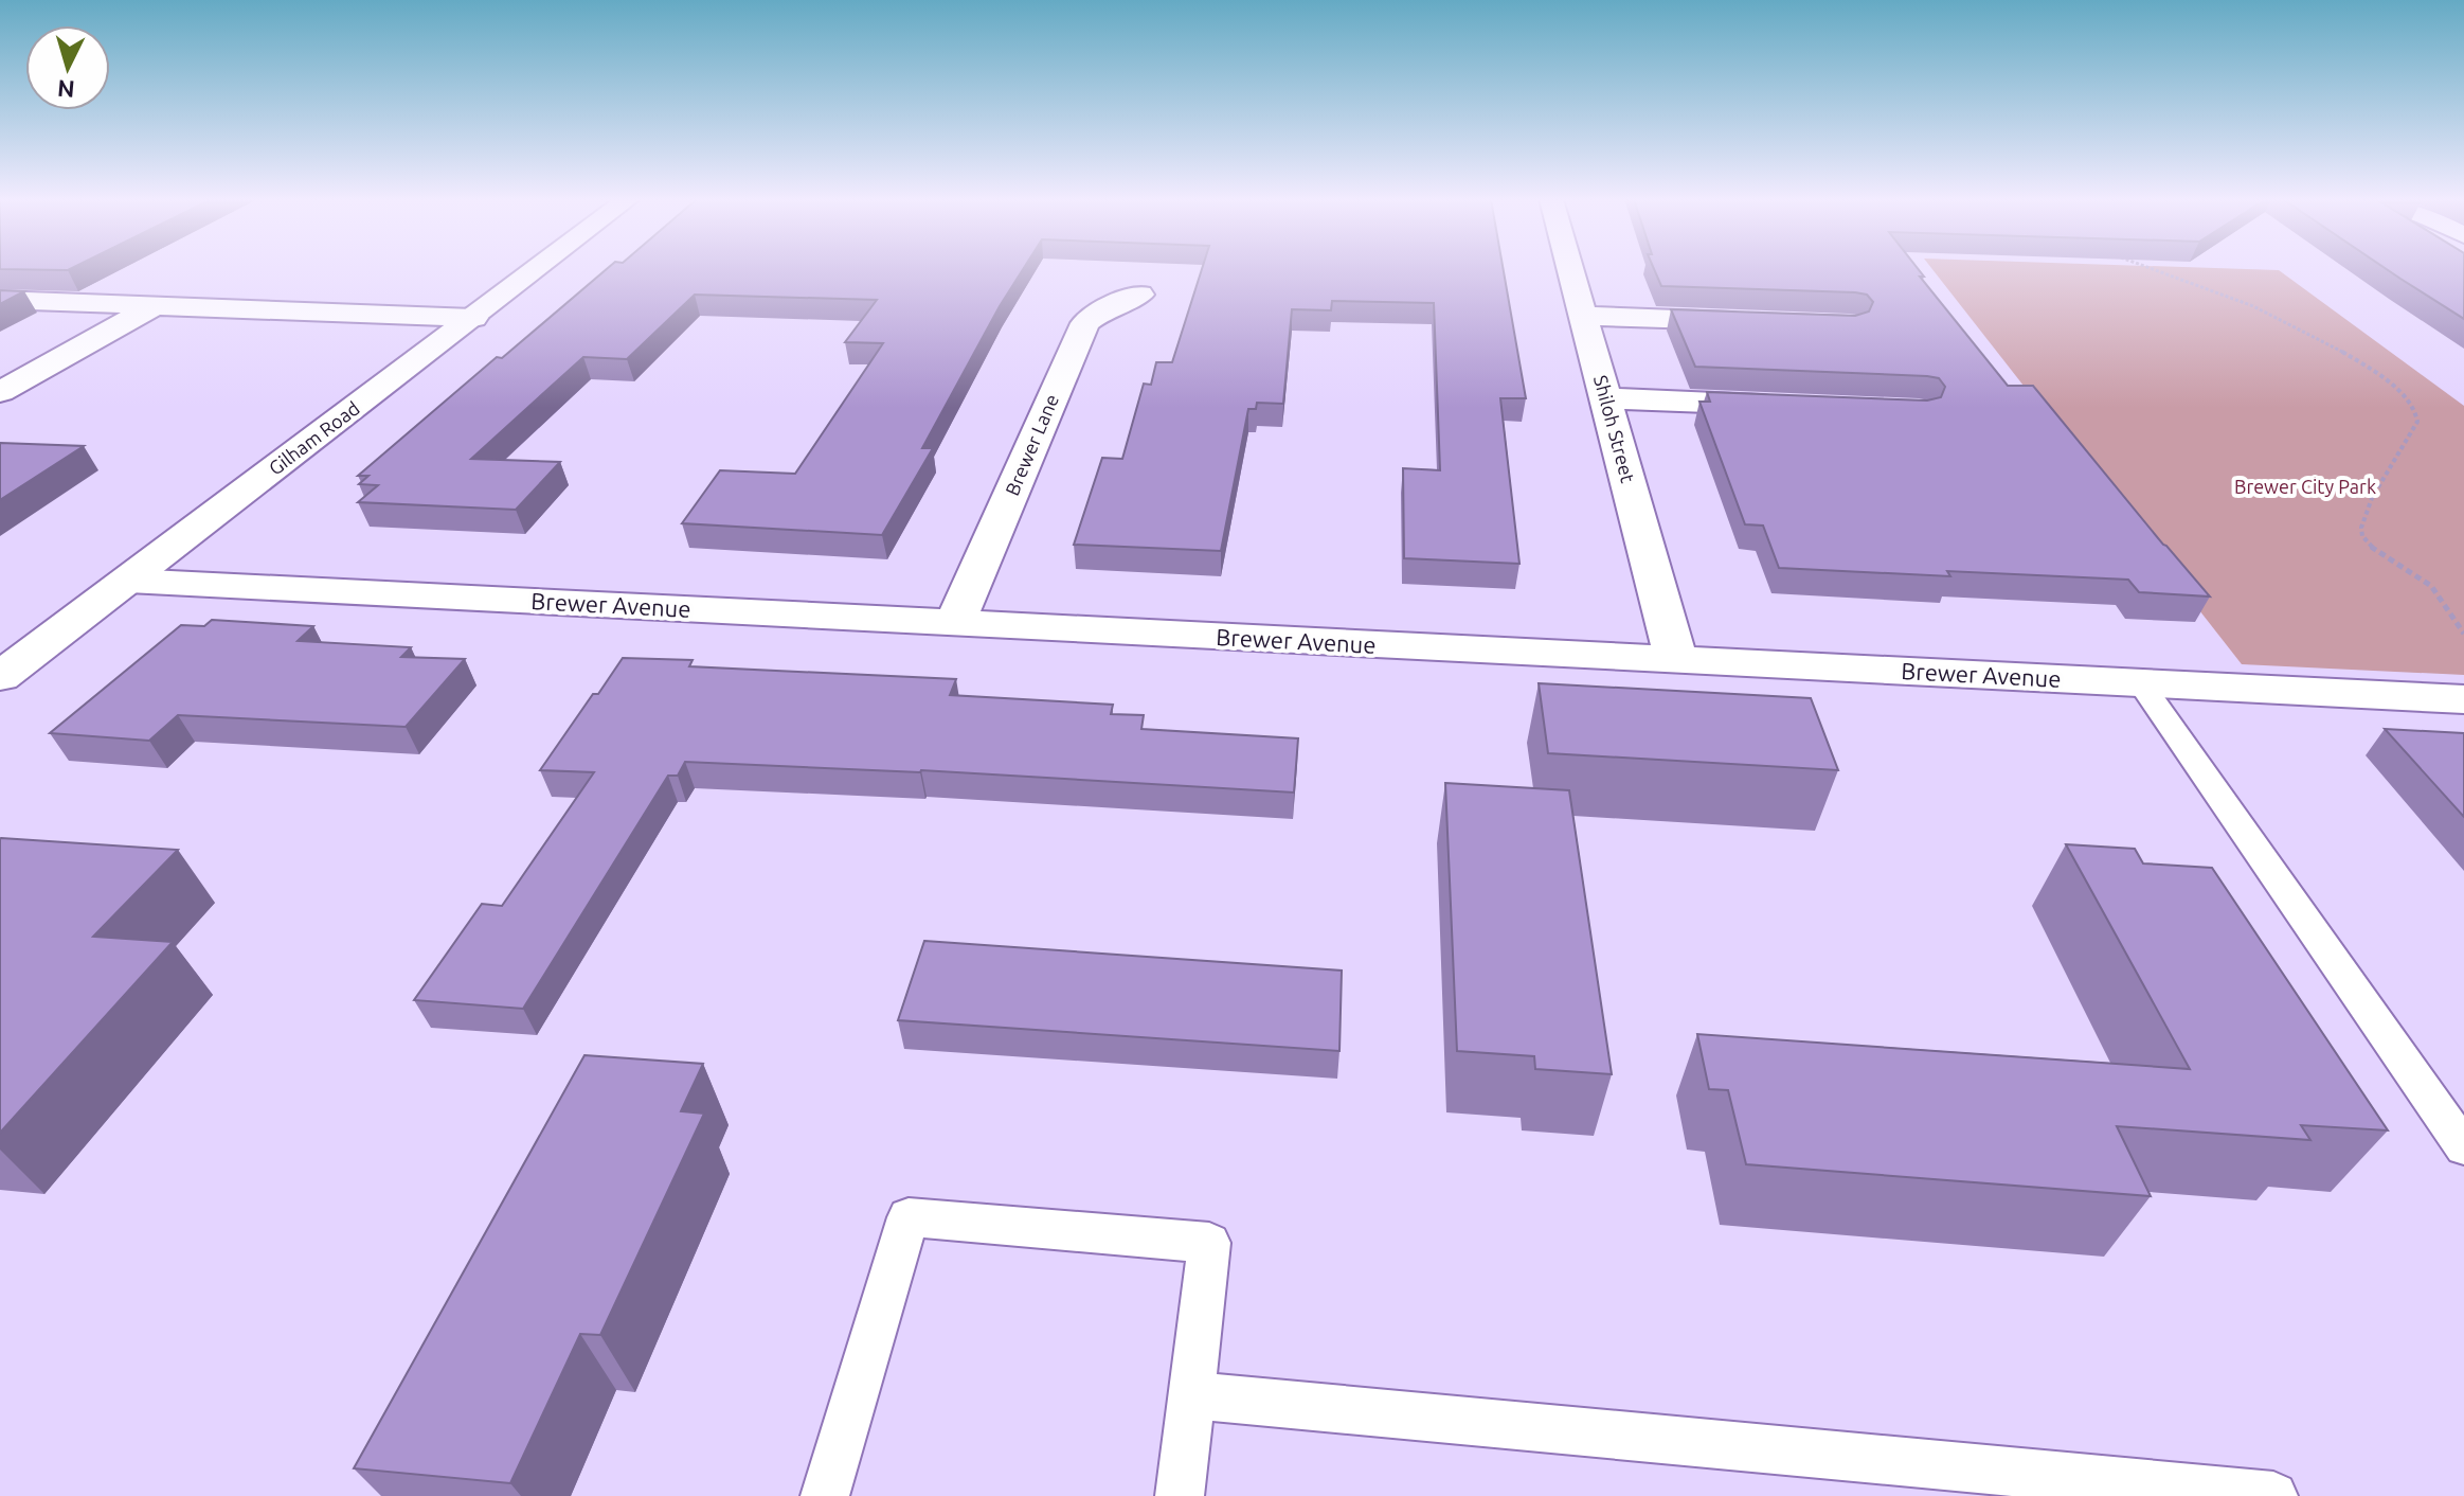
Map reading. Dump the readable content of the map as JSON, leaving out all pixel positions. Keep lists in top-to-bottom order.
{
  "streets": {
    "street": [
      "Shiloh Street",
      "Gilham Road",
      "Brewer Lane",
      "Brewer Avenue"
    ]
  },
  "crossings": [
    ["Shiloh Street", "Brewer Avenue"],
    ["Gilham Road", "Brewer Avenue"],
    ["Brewer Lane", "Brewer Avenue"]
  ],
  "parks": ["Brewer City Park"],
  "north": "bottom"
}
